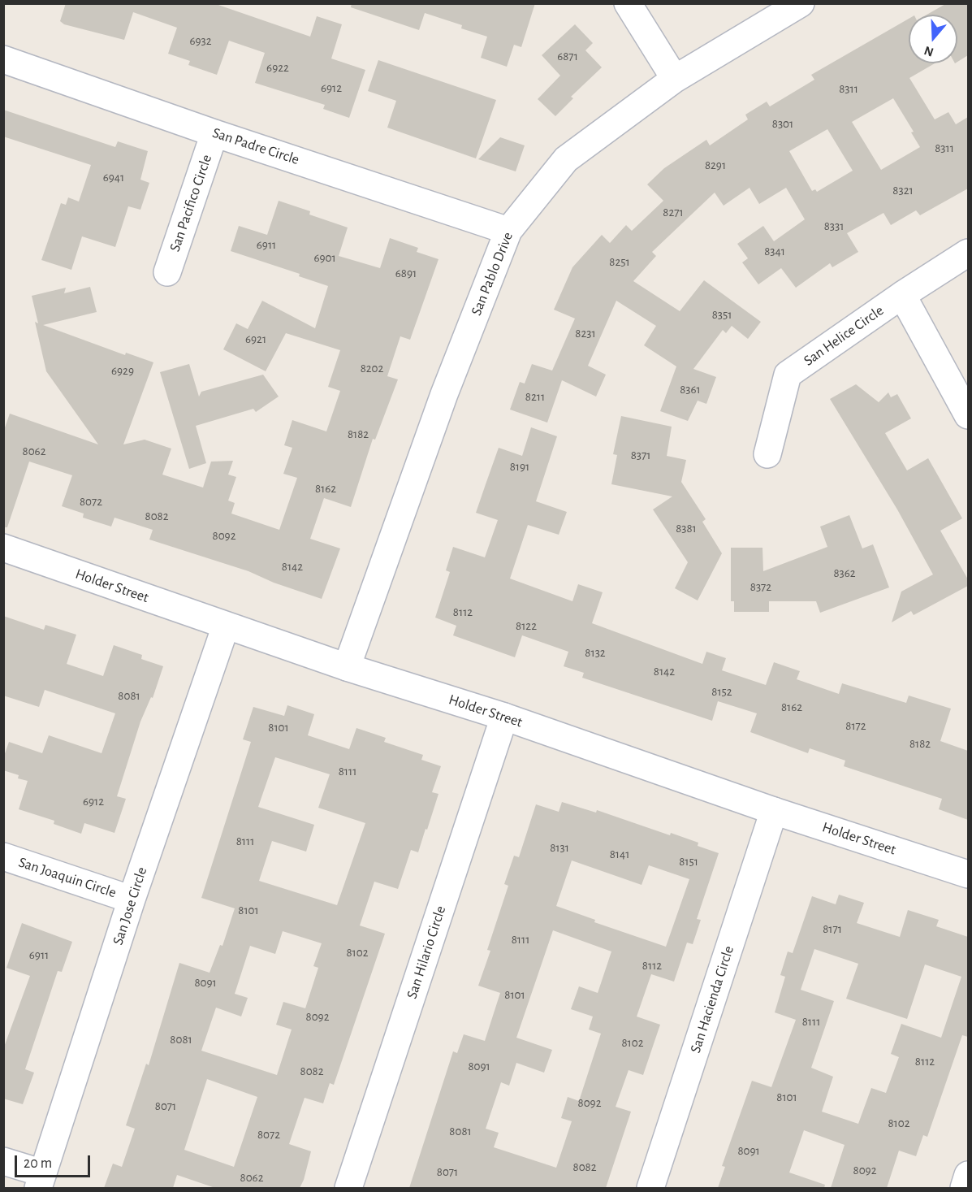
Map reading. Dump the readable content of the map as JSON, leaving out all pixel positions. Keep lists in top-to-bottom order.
{
  "streets": {
    "street": [
      "San Padre Circle",
      "San Pacifico Circle",
      "San Pablo Drive",
      "San Helice Circle",
      "Holder Street",
      "San Joaquin Circle",
      "San Jose Circle",
      "San Hilario Circle",
      "San Hacienda Circle"
    ]
  },
  "crossings": [
    ["San Padre Circle", "San Pacifico Circle"],
    ["San Padre Circle", "San Pablo Drive"],
    ["San Pablo Drive", "Holder Street"],
    ["Holder Street", "San Jose Circle"],
    ["Holder Street", "San Hilario Circle"],
    ["Holder Street", "San Hacienda Circle"],
    ["San Joaquin Circle", "San Jose Circle"]
  ],
  "house_numbers": [
    "6932",
    "6871",
    "6922",
    "6912",
    "8311",
    "8301",
    "8311",
    "8291",
    "6941",
    "8321",
    "8271",
    "8331",
    "6911",
    "8341",
    "6901",
    "8251",
    "6891",
    "8351",
    "8231",
    "6921",
    "8202",
    "6929",
    "8361",
    "8211",
    "8182",
    "8062",
    "8371",
    "8191",
    "8162",
    "8072",
    "8082",
    "8381",
    "8092",
    "8142",
    "8362",
    "8372",
    "8112",
    "8122",
    "8132",
    "8142",
    "8152",
    "8081",
    "8162",
    "8172",
    "8101",
    "8182",
    "8111",
    "6912",
    "8111",
    "8131",
    "8141",
    "8151",
    "8101",
    "8171",
    "8111",
    "8102",
    "6911",
    "8112",
    "8091",
    "8101",
    "8092",
    "8111",
    "8081",
    "8102",
    "8112",
    "8091",
    "8082",
    "8101",
    "8092",
    "8071",
    "8102",
    "8081",
    "8072",
    "8091",
    "8082",
    "8092",
    "8071",
    "8062"
  ],
  "scale_bar": "20 m",
  "north": "bottom"
}
